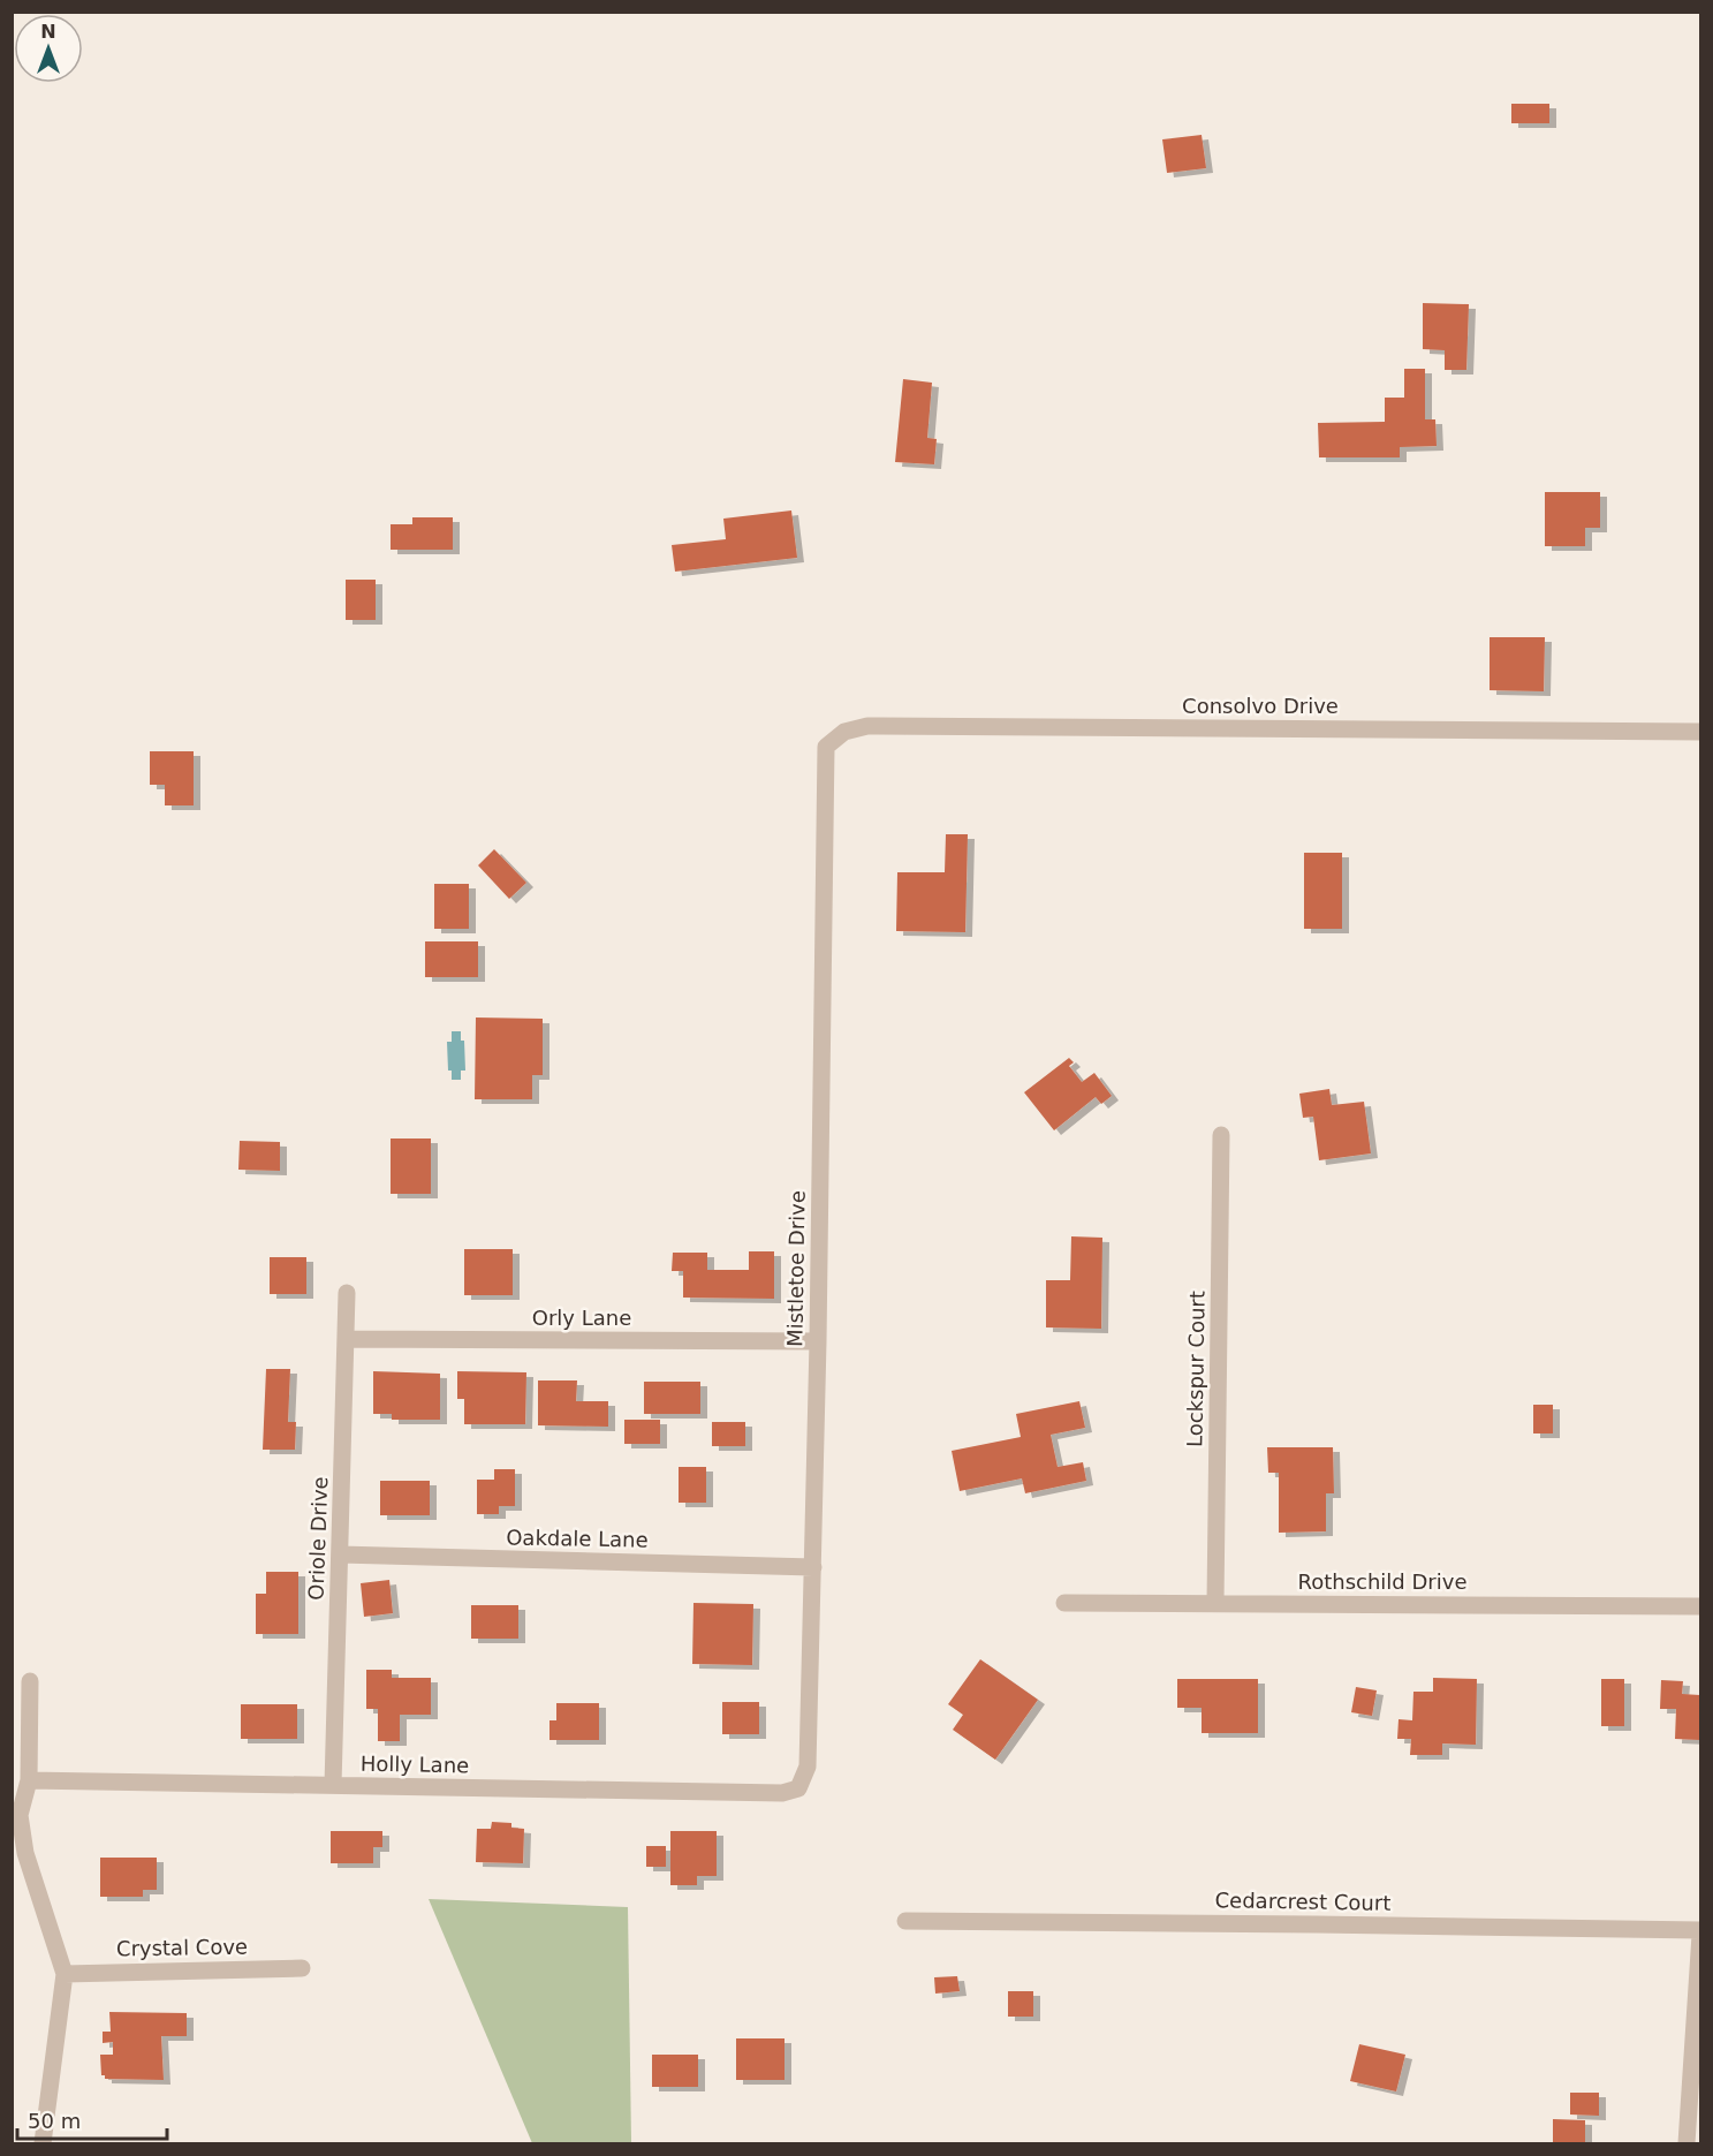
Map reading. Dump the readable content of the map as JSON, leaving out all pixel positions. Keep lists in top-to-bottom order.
{
  "streets": {
    "street": [
      "Consolvo Drive",
      "Mistletoe Drive",
      "Orly Lane",
      "Lockspur Court",
      "Oriole Drive",
      "Oakdale Lane",
      "Rothschild Drive",
      "Holly Lane",
      "Cedarcrest Court",
      "Crystal Cove"
    ]
  },
  "crossings": [
    ["Consolvo Drive", "Mistletoe Drive"],
    ["Mistletoe Drive", "Orly Lane"],
    ["Mistletoe Drive", "Oakdale Lane"],
    ["Mistletoe Drive", "Holly Lane"],
    ["Orly Lane", "Oriole Drive"],
    ["Lockspur Court", "Rothschild Drive"],
    ["Oriole Drive", "Oakdale Lane"],
    ["Oriole Drive", "Holly Lane"]
  ],
  "scale_bar": "50 m",
  "north": "top"
}
